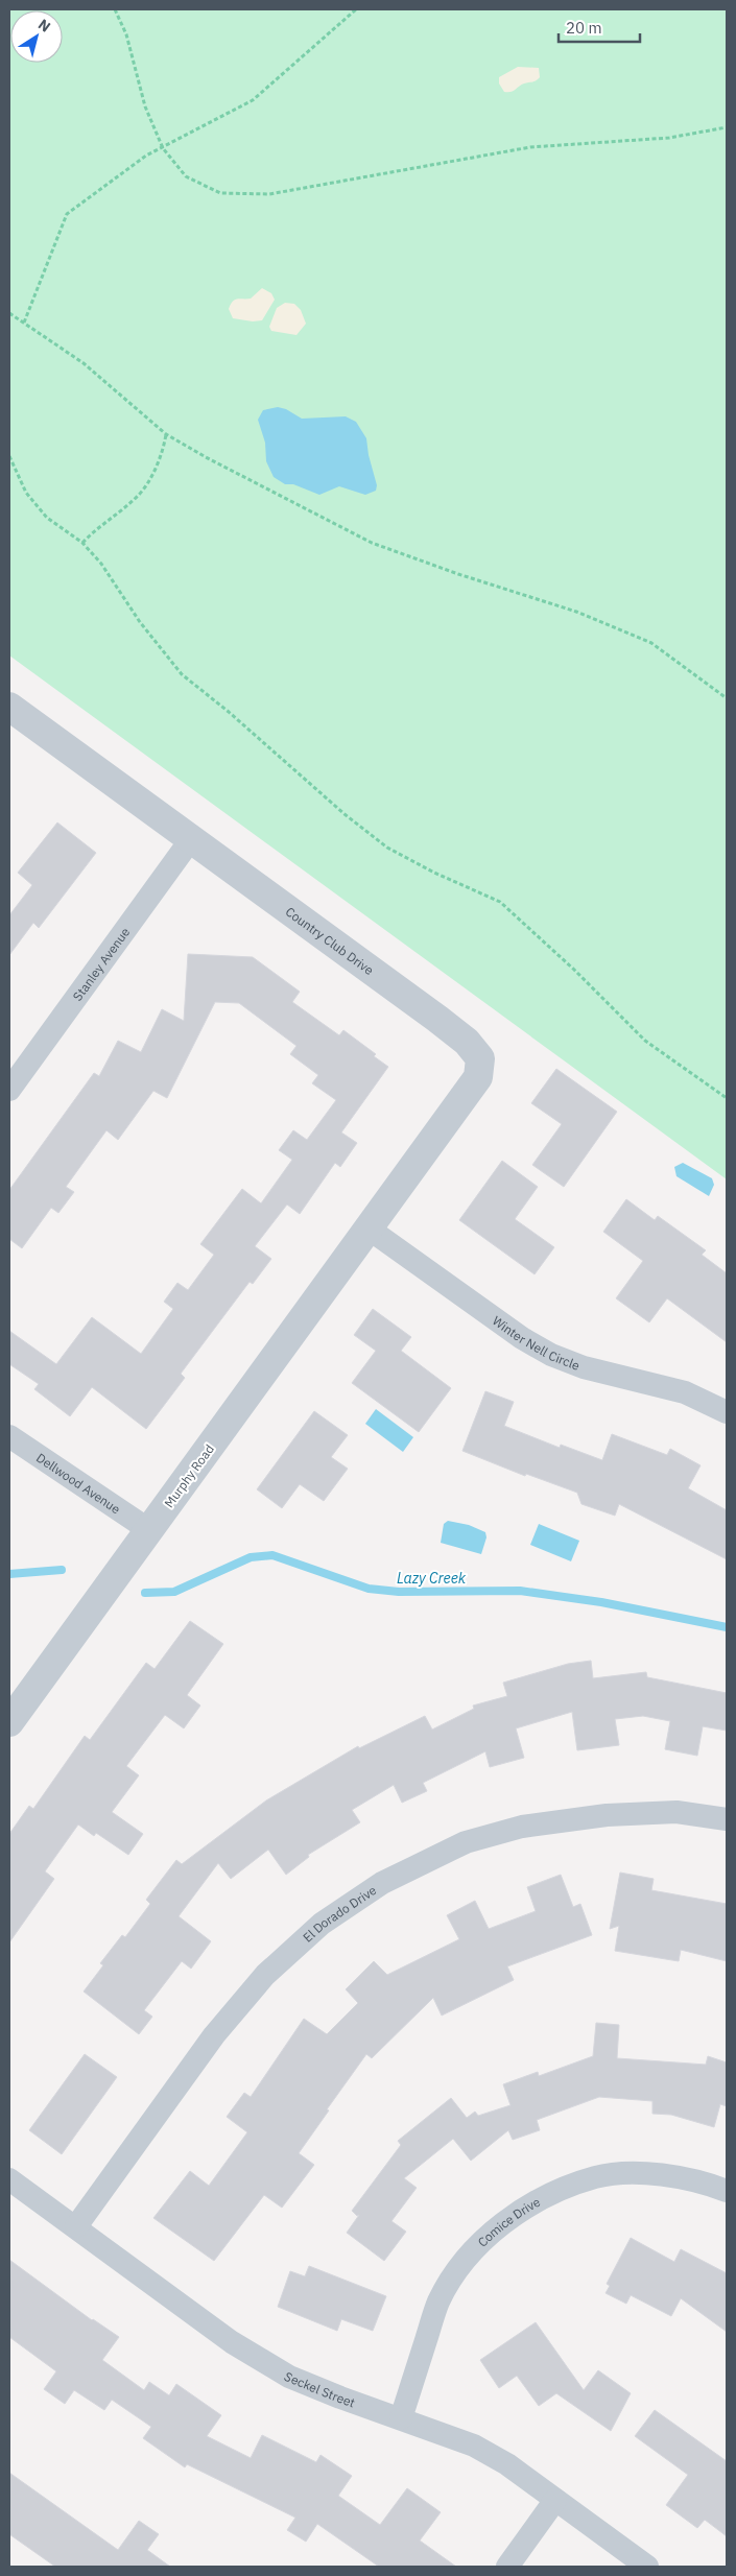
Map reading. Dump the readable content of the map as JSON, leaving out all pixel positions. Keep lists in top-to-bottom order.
{
  "streets": {
    "street": [
      "Country Club Drive",
      "Stanley Avenue",
      "Winter Nell Circle",
      "Murphy Road",
      "Dellwood Avenue",
      "El Dorado Drive",
      "Comice Drive",
      "Seckel Street"
    ]
  },
  "crossings": [
    ["Country Club Drive", "Stanley Avenue"],
    ["Country Club Drive", "Winter Nell Circle"],
    ["Country Club Drive", "Murphy Road"],
    ["Winter Nell Circle", "Murphy Road"],
    ["Murphy Road", "Dellwood Avenue"],
    ["El Dorado Drive", "Seckel Street"],
    ["Comice Drive", "Seckel Street"]
  ],
  "water": ["Lazy Creek"],
  "scale_bar": "20 m",
  "north": "top right"
}
